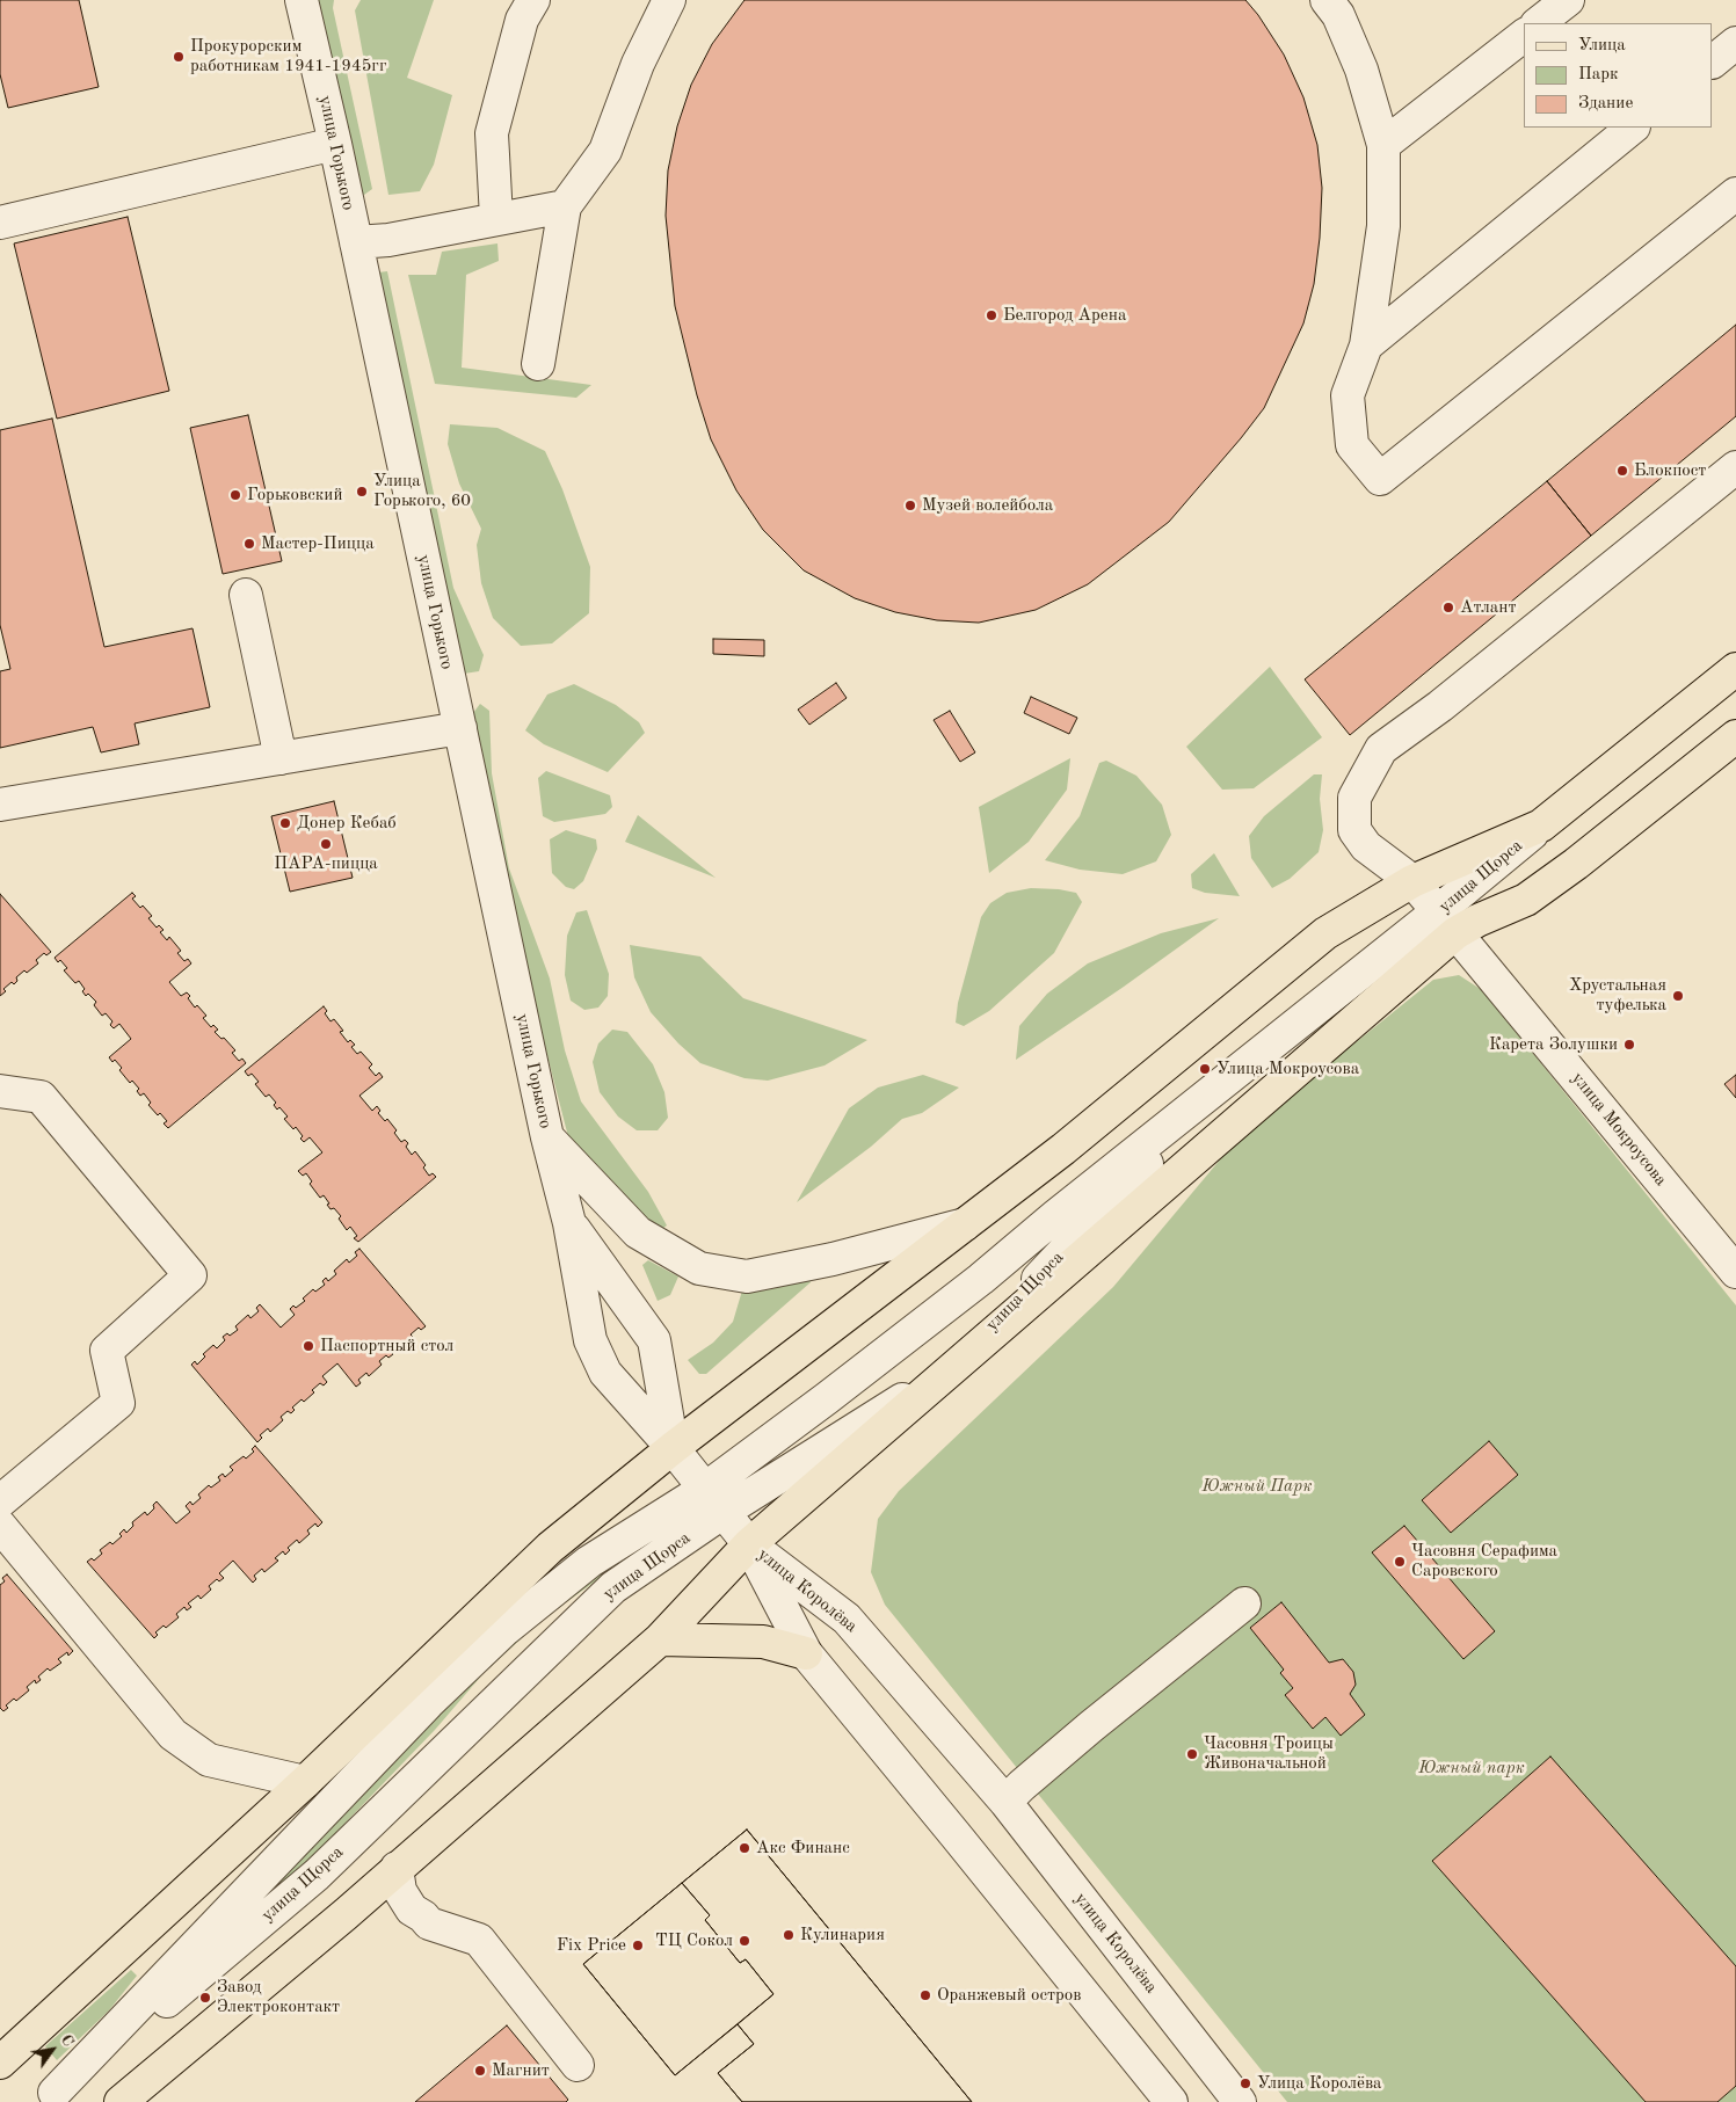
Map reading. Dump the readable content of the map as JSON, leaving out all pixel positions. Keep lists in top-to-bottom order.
{
  "streets": {
    "main road": ["улица Щорса"],
    "street": ["улица Горького", "улица Мокроусова", "улица Королёва"]
  },
  "crossings": [
    ["улица Щорса", "улица Мокроусова"]
  ],
  "parks": ["Южный Парк", "Южный парк"],
  "places": [
    "Прокурорским работникам 1941-1945гг",
    "Белгород Арена",
    "Блокпост",
    "Улица Горького, 60",
    "Горьковский",
    "Музей волейбола",
    "Мастер-Пицца",
    "Атлант",
    "Донер Кебаб",
    "ПАРА-пицца",
    "Хрустальная туфелька",
    "Карета Золушки",
    "Улица Мокроусова",
    "Паспортный стол",
    "Часовня Серафима Саровского",
    "Часовня Троицы Живоначальной",
    "Акс Финанс",
    "Кулинария",
    "ТЦ Сокол",
    "Fix Price",
    "Оранжевый остров",
    "Завод Электроконтакт",
    "Магнит",
    "Улица Королёва"
  ],
  "legend": ["Улица", "Парк", "Здание"],
  "north": "top right"
}
